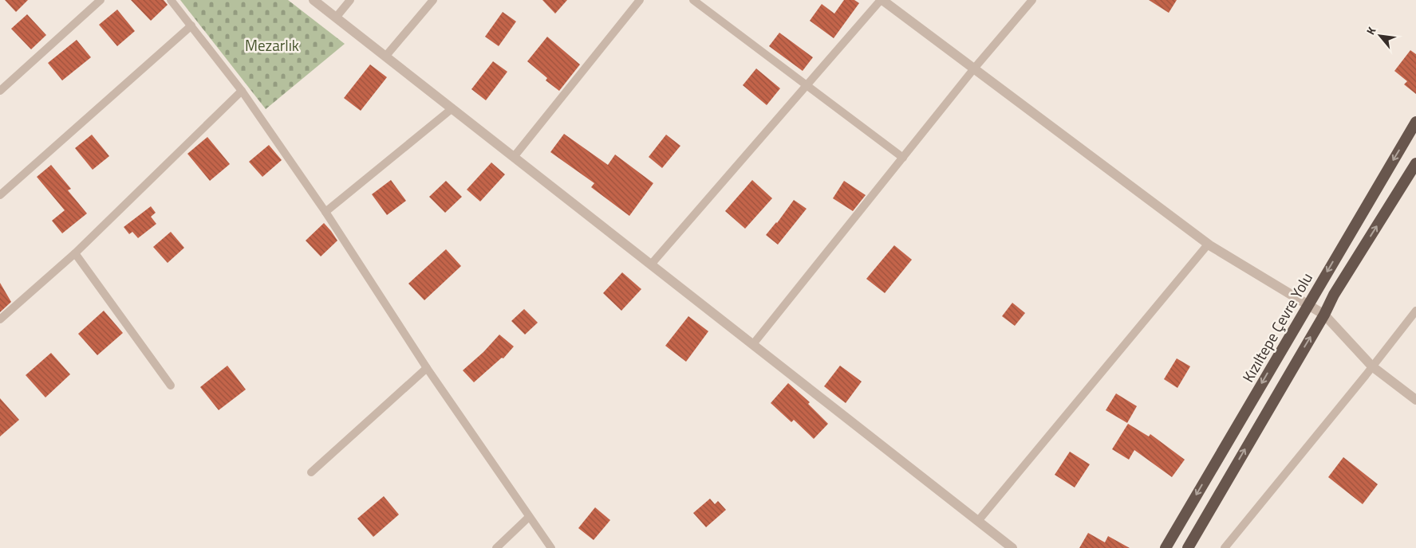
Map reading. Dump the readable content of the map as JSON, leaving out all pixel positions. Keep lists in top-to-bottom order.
{
  "streets": {
    "highway": ["Kızıltepe Çevre Yolu"]
  },
  "parks": ["Mezarlık"],
  "north": "top left"
}
